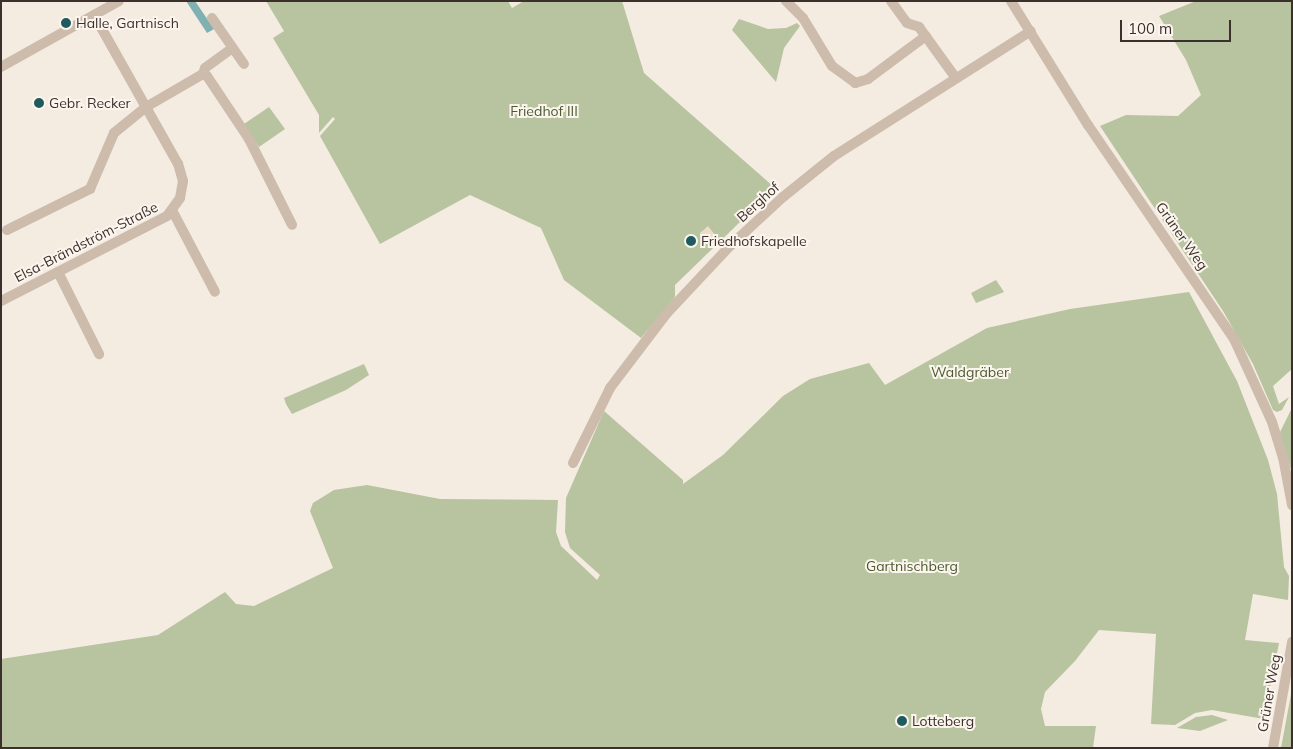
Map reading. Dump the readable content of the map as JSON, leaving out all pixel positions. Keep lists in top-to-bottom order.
{
  "streets": {
    "street": ["Berghof", "Grüner Weg", "Elsa-Brändström-Straße"]
  },
  "crossings": [
    ["Berghof", "Grüner Weg"]
  ],
  "parks": ["Friedhof III", "Waldgräber", "Gartnischberg"],
  "places": [
    "Halle, Gartnisch",
    "Gebr. Recker",
    "Friedhofskapelle",
    "Lotteberg"
  ],
  "scale_bar": "100 m"
}
